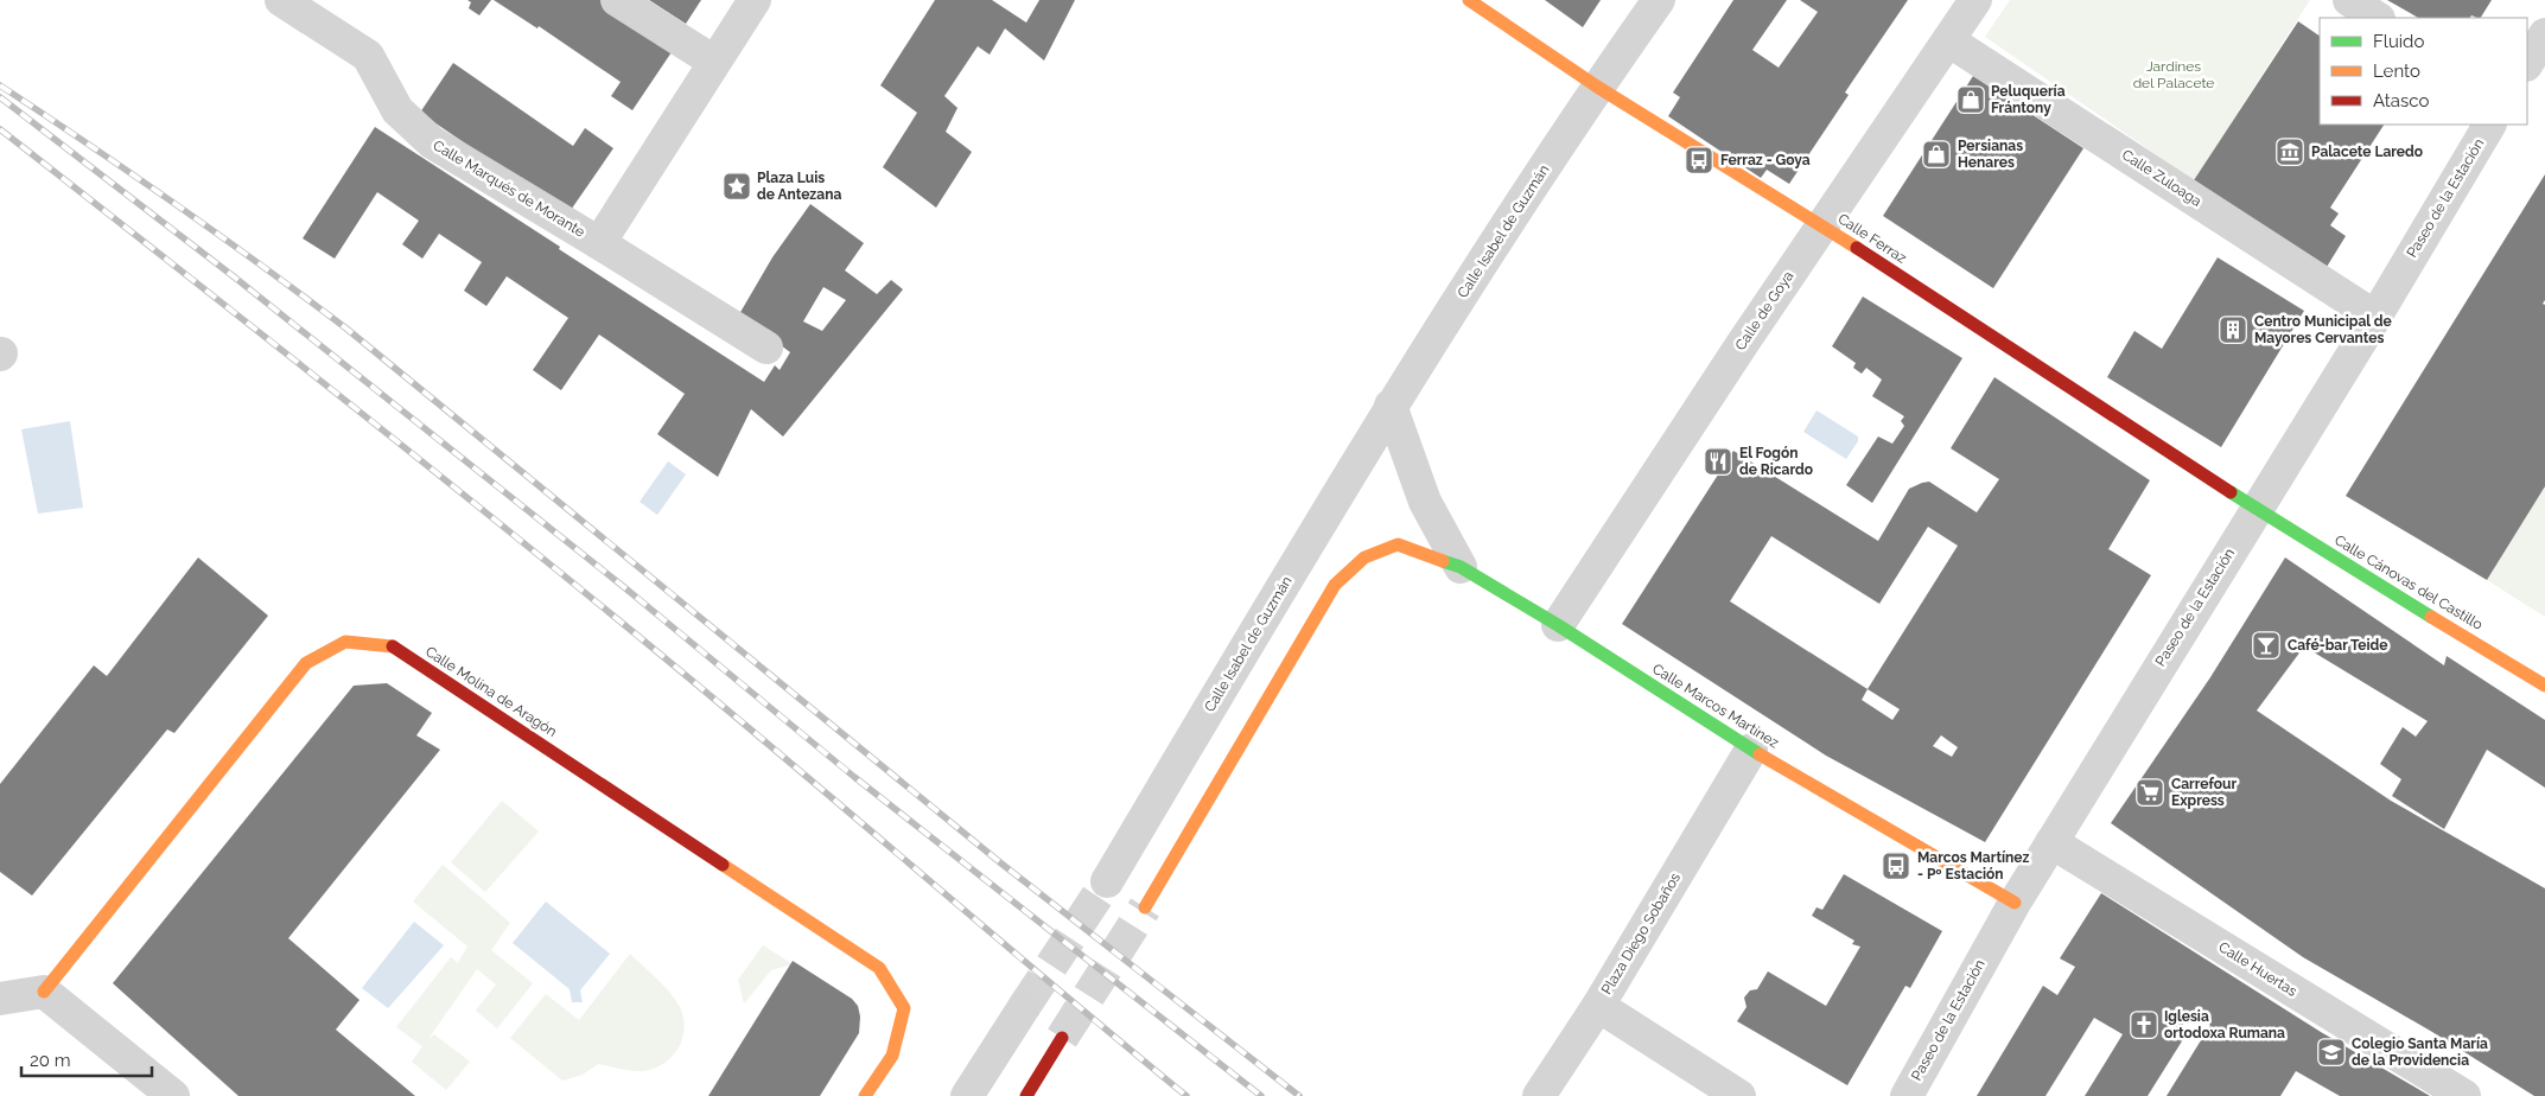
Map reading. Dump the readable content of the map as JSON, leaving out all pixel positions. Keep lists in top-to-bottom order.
{
  "streets": {
    "street": [
      "Calle Zuloaga",
      "Calle Marqués de Morante",
      "Paseo de la Estación",
      "Calle Isabel de Guzmán",
      "Calle Ferraz",
      "Calle de Goya",
      "Calle Cánovas del Castillo",
      "Calle Molina de Aragón",
      "Calle Marcos Martínez",
      "Plaza Diego Sobaños",
      "Calle Huertas"
    ]
  },
  "crossings": [
    ["Calle Zuloaga", "Paseo de la Estación"],
    ["Calle Zuloaga", "Calle de Goya"],
    ["Paseo de la Estación", "Calle Ferraz"],
    ["Paseo de la Estación", "Calle Cánovas del Castillo"],
    ["Paseo de la Estación", "Calle Marcos Martínez"],
    ["Paseo de la Estación", "Calle Huertas"],
    ["Calle Isabel de Guzmán", "Calle Ferraz"],
    ["Calle Ferraz", "Calle de Goya"],
    ["Calle Ferraz", "Calle Cánovas del Castillo"],
    ["Calle de Goya", "Calle Marcos Martínez"],
    ["Calle Marcos Martínez", "Plaza Diego Sobaños"]
  ],
  "parks": ["Jardines del Palacete"],
  "places": {
    "shop": ["Peluquería Frántony", "Persianas Henares"],
    "museum": ["Palacete Laredo"],
    "bus stop": ["Ferraz - Goya", "Marcos Martínez - Pº Estación"],
    "place": ["Plaza Luis de Antezana"],
    "building": ["Centro Municipal de Mayores Cervantes"],
    "restaurant": ["El Fogón de Ricardo"],
    "bar": ["Café-bar Teide"],
    "supermarket": ["Carrefour Express"],
    "church": ["Iglesia ortodoxa Rumana"],
    "school or university": ["Colegio Santa María de la Providencia"]
  },
  "legend": ["Fluido", "Lento", "Atasco"],
  "scale_bar": "20 m"
}
